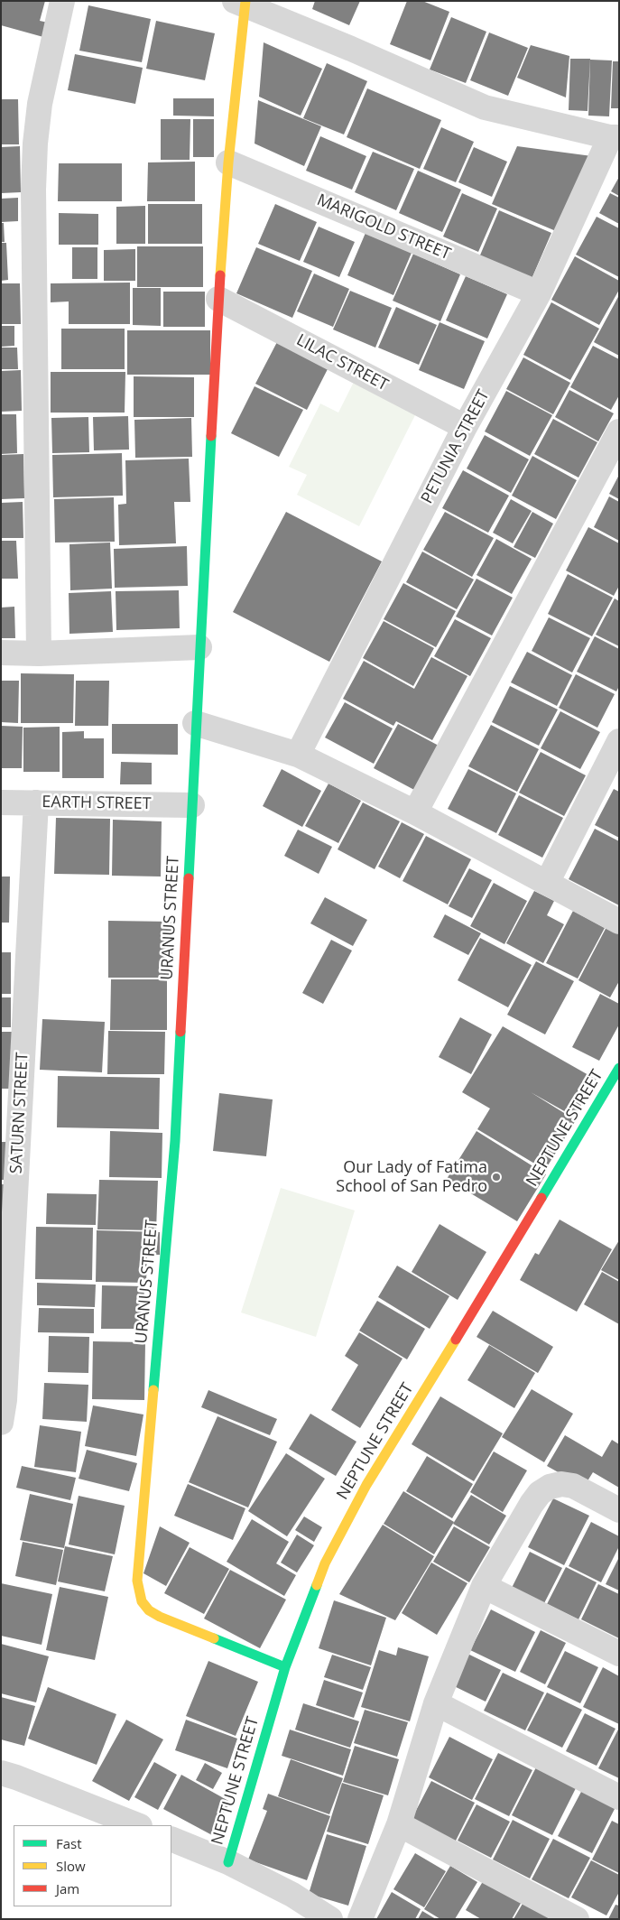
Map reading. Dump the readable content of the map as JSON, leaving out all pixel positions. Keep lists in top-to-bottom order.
{
  "streets": {
    "street": [
      "MARIGOLD STREET",
      "LILAC STREET",
      "PETUNIA STREET",
      "EARTH STREET",
      "URANUS STREET",
      "SATURN STREET",
      "NEPTUNE STREET"
    ]
  },
  "crossings": [
    ["MARIGOLD STREET", "PETUNIA STREET"],
    ["MARIGOLD STREET", "URANUS STREET"],
    ["LILAC STREET", "PETUNIA STREET"],
    ["LILAC STREET", "URANUS STREET"],
    ["EARTH STREET", "URANUS STREET"],
    ["EARTH STREET", "SATURN STREET"],
    ["URANUS STREET", "NEPTUNE STREET"]
  ],
  "places": ["Our Lady of Fatima School of San Pedro"],
  "legend": ["Fast", "Slow", "Jam"]
}
